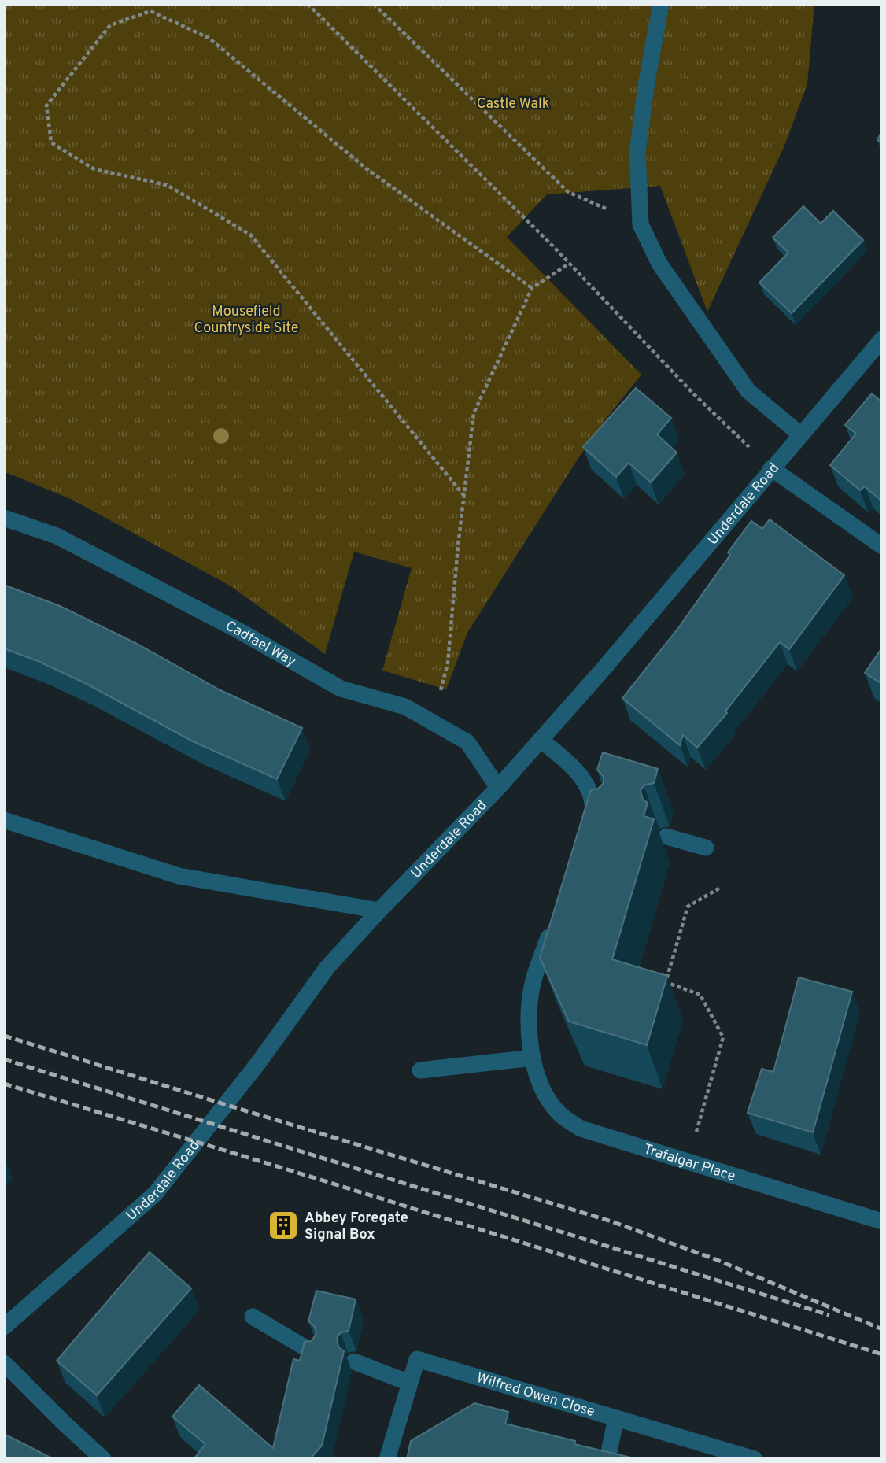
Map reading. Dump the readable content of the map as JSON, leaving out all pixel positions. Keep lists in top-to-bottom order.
{
  "streets": {
    "street": [
      "Underdale Road",
      "Cadfael Way",
      "Trafalgar Place",
      "Wilfred Owen Close"
    ]
  },
  "crossings": [
    ["Underdale Road", "Cadfael Way"]
  ],
  "parks": ["Castle Walk", "Mousefield Countryside Site"],
  "places": {
    "building": ["Abbey Foregate Signal Box"]
  }
}
